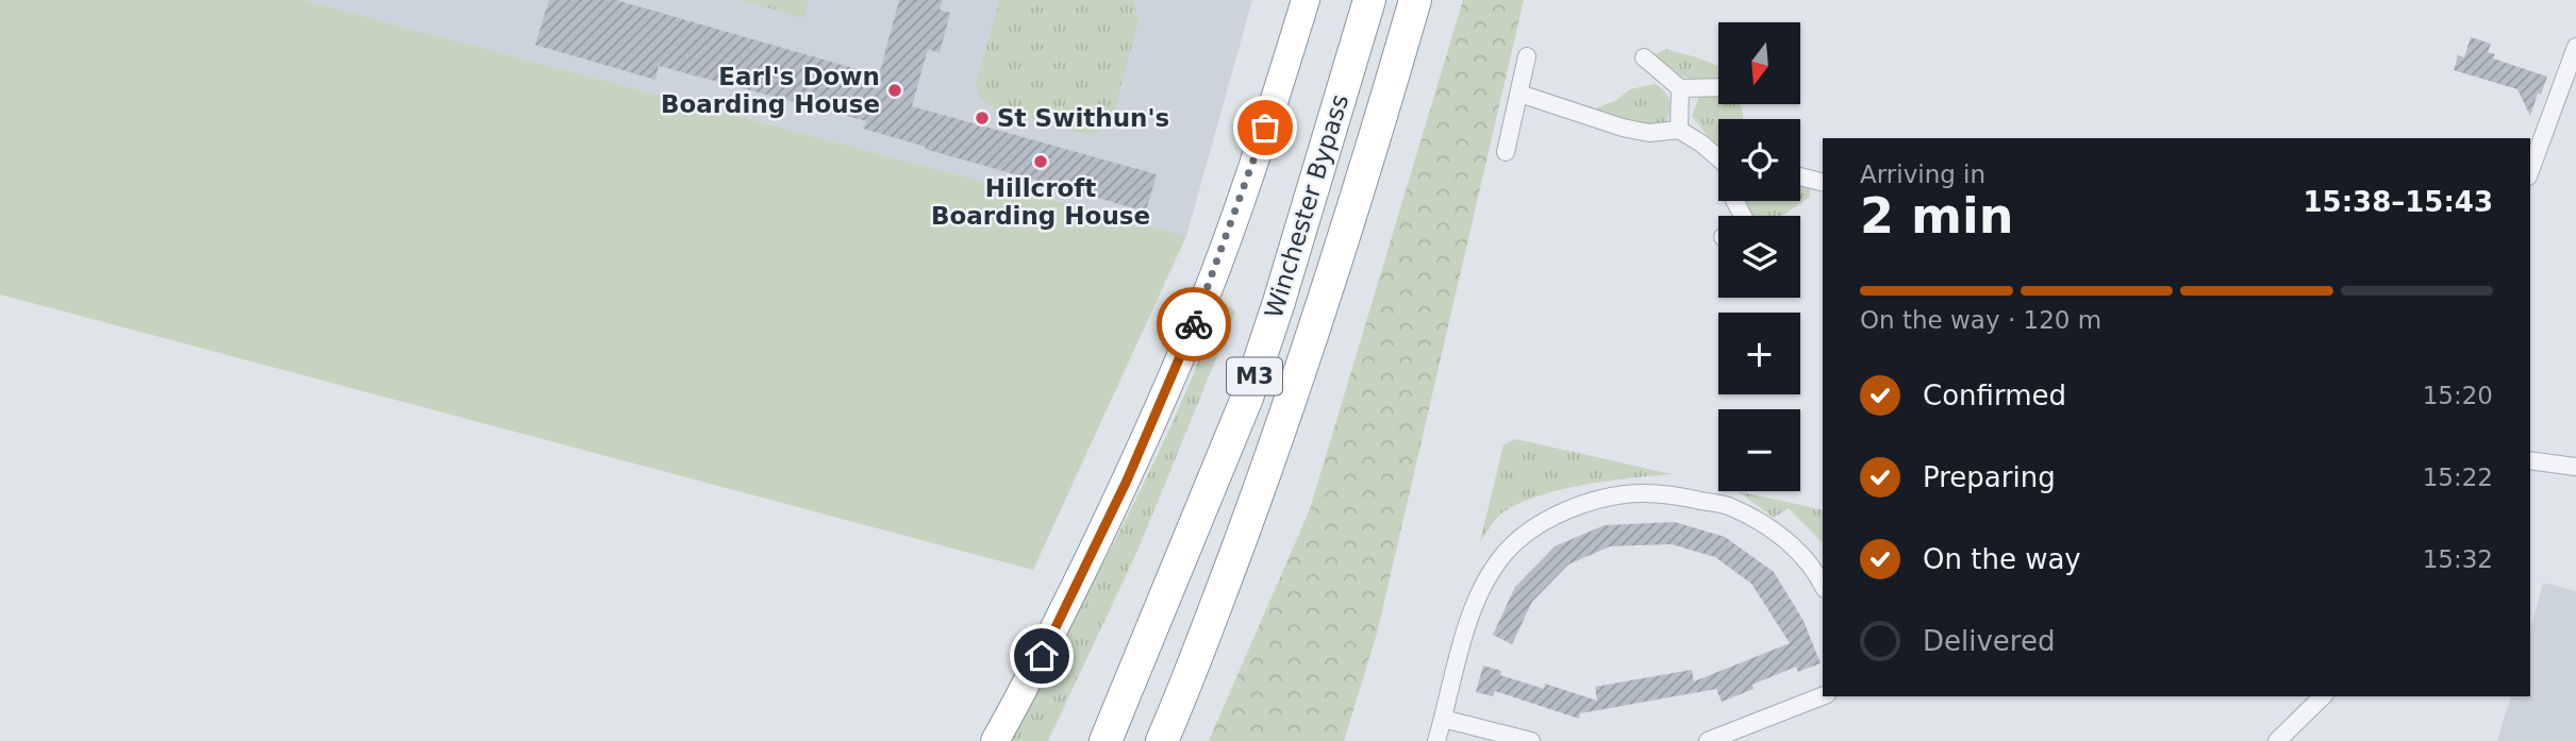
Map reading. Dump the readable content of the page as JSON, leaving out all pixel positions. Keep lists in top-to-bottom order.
{
  "streets": {
    "highway": ["Winchester Bypass", "M3"]
  },
  "places": ["Earl's Down Boarding House", "St Swithun's", "Hillcroft Boarding House"],
  "north": "bottom",
  "page": {
    "map_buttons": ["+", "−"],
    "heading": ["2 min", "Arriving in", "15:38–15:43"],
    "bar": "On the way · 120 m",
    "list": [
      ["Confirmed", "15:20"],
      ["Preparing", "15:22"],
      ["On the way", "15:32"],
      "Delivered"
    ]
  }
}
